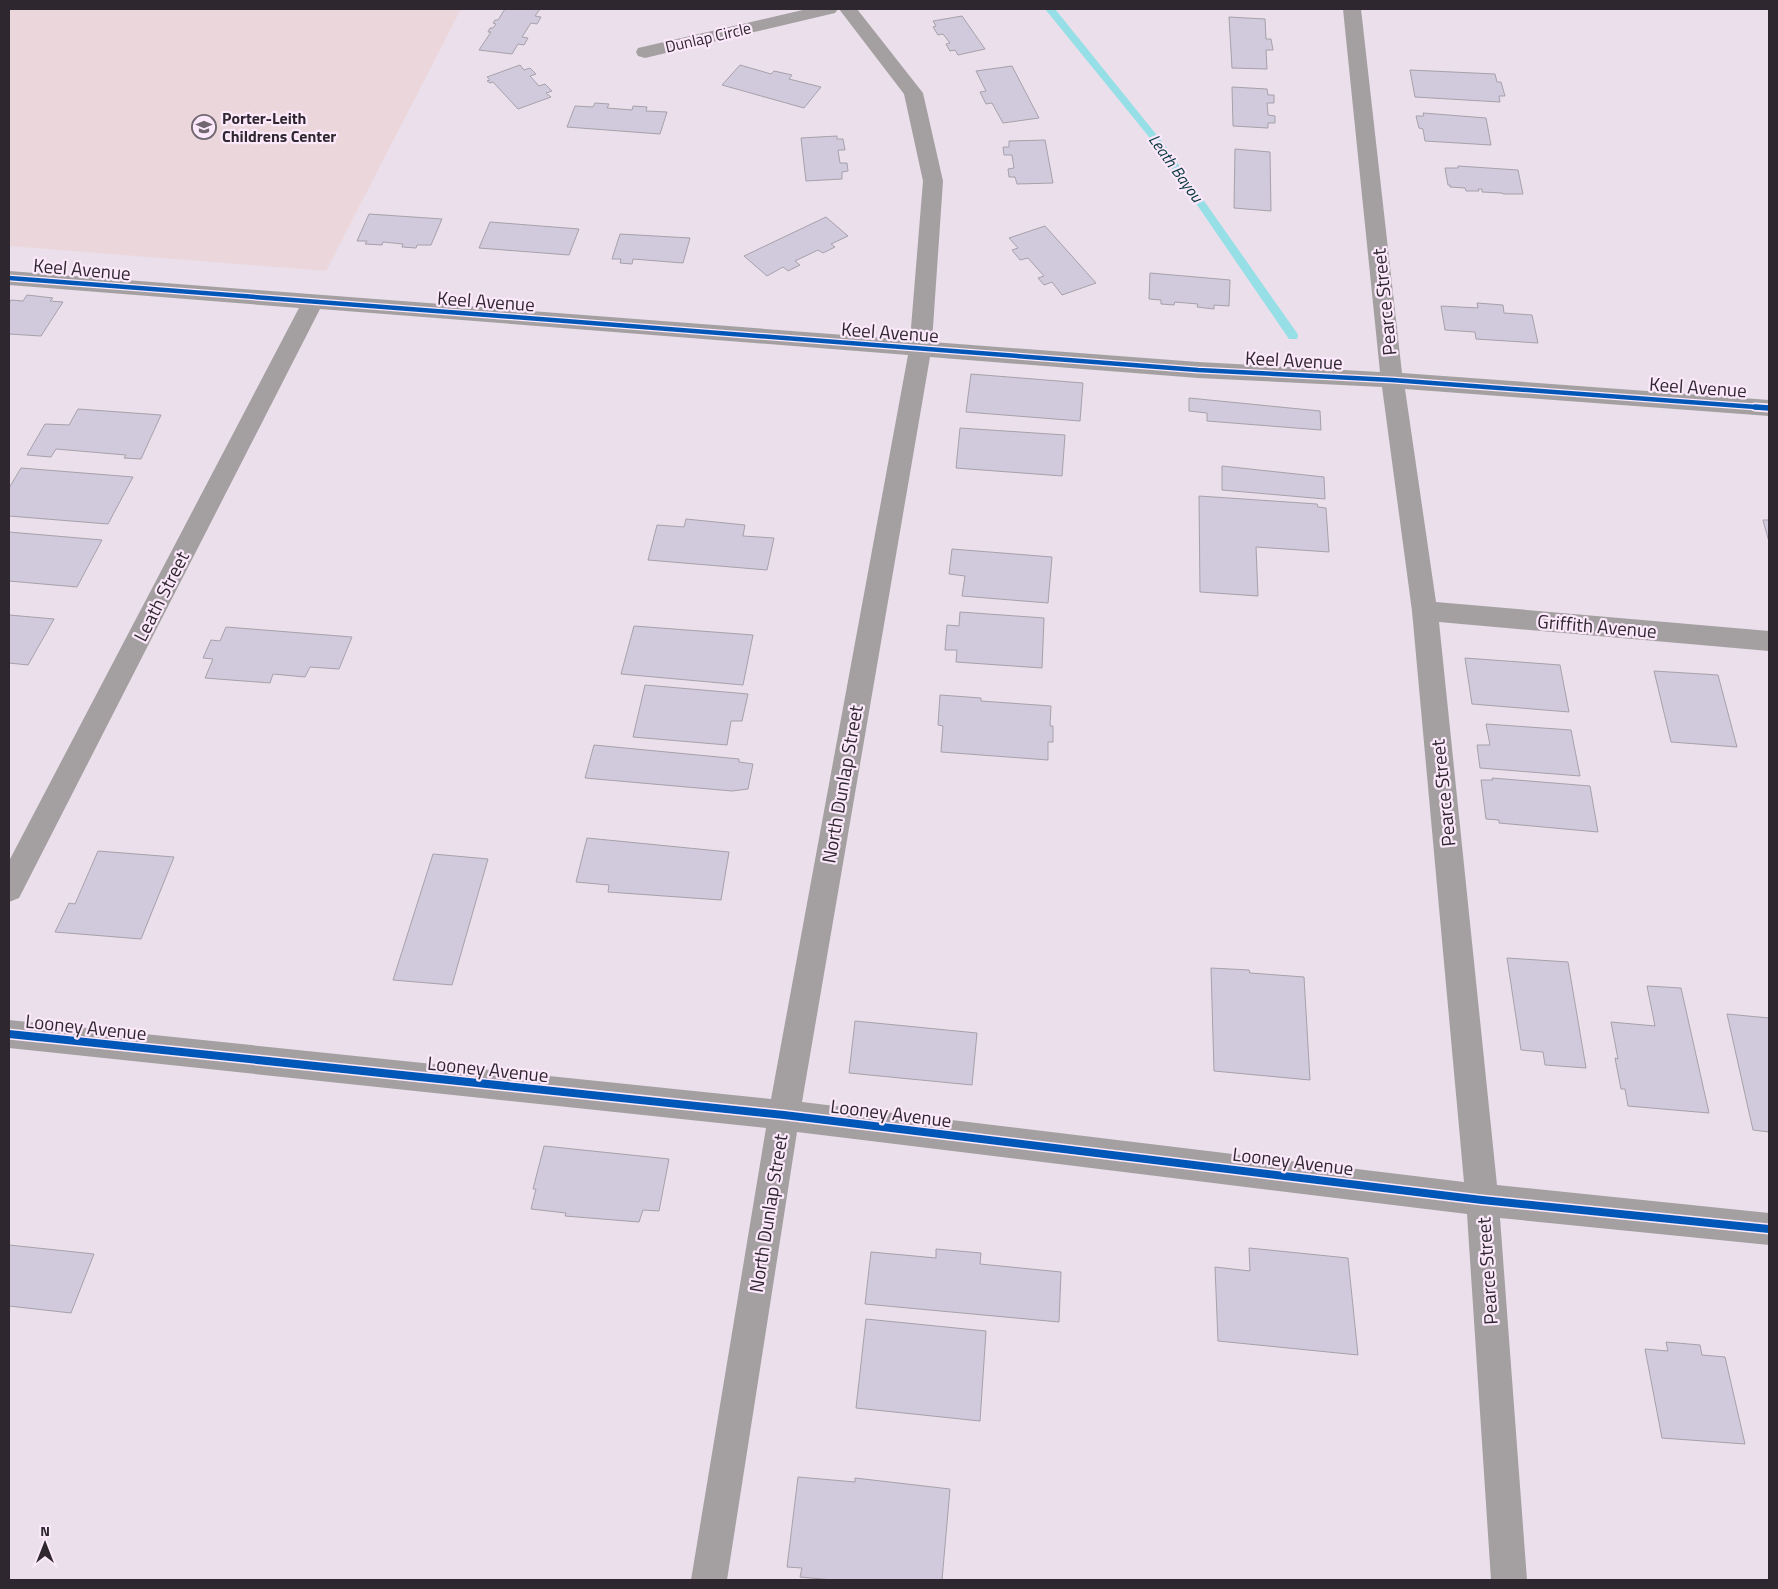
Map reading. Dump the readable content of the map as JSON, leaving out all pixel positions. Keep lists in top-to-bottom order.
{
  "streets": {
    "street": [
      "Dunlap Circle",
      "Keel Avenue",
      "Pearce Street",
      "Leath Street",
      "Griffith Avenue",
      "North Dunlap Street",
      "Looney Avenue"
    ]
  },
  "crossings": [
    ["Keel Avenue", "Pearce Street"],
    ["Keel Avenue", "Leath Street"],
    ["Keel Avenue", "North Dunlap Street"],
    ["Pearce Street", "Griffith Avenue"],
    ["Pearce Street", "Looney Avenue"],
    ["North Dunlap Street", "Looney Avenue"]
  ],
  "water": ["Leath Bayou"],
  "places": {
    "school or university": ["Porter-Leith Childrens Center"]
  },
  "north": "top"
}
